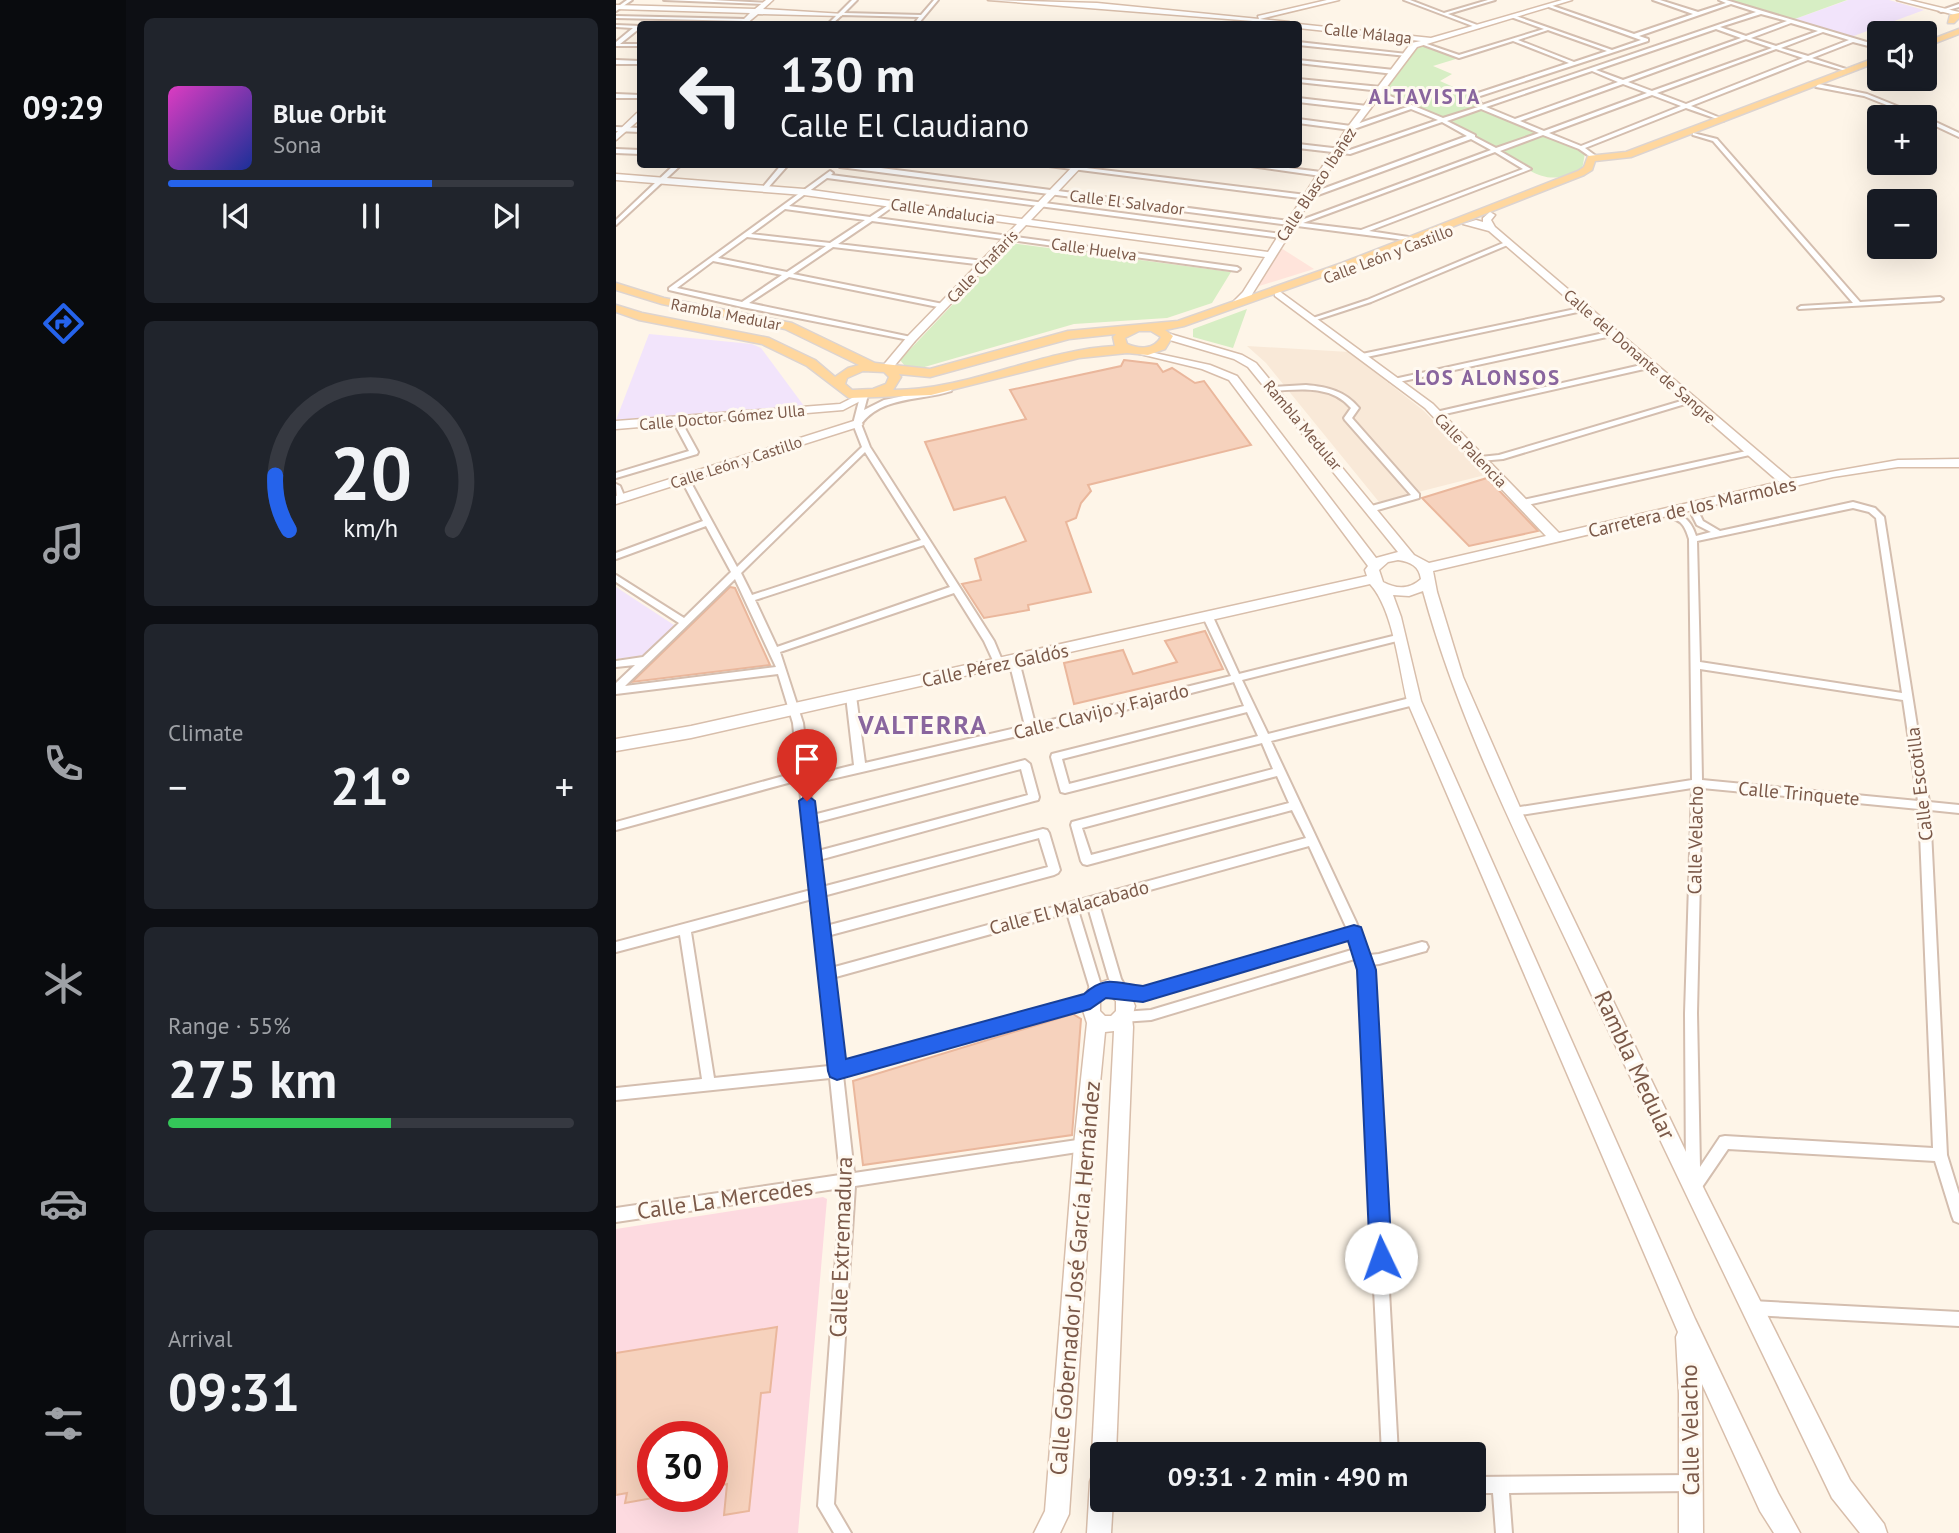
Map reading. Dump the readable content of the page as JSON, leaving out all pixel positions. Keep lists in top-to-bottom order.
{
  "streets": {
    "main road": ["Calle León y Castillo", "Rambla Medular"],
    "street": [
      "Calle Málaga",
      "Calle Blasco Ibañez",
      "Calle El Salvador",
      "Calle Andalucia",
      "Calle Huelva",
      "Calle Chafaris",
      "Calle del Donante de Sangre",
      "Calle Doctor Gómez Ulla",
      "Calle Palencia",
      "Carretera de los Marmoles",
      "Calle Pérez Galdós",
      "Calle Clavijo y Fajardo",
      "Calle Escotilla",
      "Calle Trinquete",
      "Calle Velacho",
      "Calle El Malacabado",
      "Calle La Mercedes",
      "Calle Extremadura",
      "Calle Gobernador José García Hernández"
    ]
  },
  "crossings": [
    ["Calle Blasco Ibañez", "Calle El Salvador"],
    ["Calle Blasco Ibañez", "Calle Andalucia"],
    ["Calle Blasco Ibañez", "Calle León y Castillo"],
    ["Calle El Salvador", "Calle León y Castillo"],
    ["Calle El Salvador", "Calle Chafaris"],
    ["Calle Andalucia", "Calle Chafaris"],
    ["Calle Huelva", "Calle Chafaris"],
    ["Calle León y Castillo", "Rambla Medular"],
    ["Calle León y Castillo", "Calle del Donante de Sangre"],
    ["Calle León y Castillo", "Calle Palencia"],
    ["Calle León y Castillo", "Calle Extremadura"],
    ["Rambla Medular", "Calle Doctor Gómez Ulla"],
    ["Rambla Medular", "Carretera de los Marmoles"],
    ["Rambla Medular", "Calle Pérez Galdós"],
    ["Rambla Medular", "Calle Clavijo y Fajardo"],
    ["Rambla Medular", "Calle Trinquete"],
    ["Rambla Medular", "Calle Velacho"],
    ["Calle del Donante de Sangre", "Carretera de los Marmoles"],
    ["Calle Palencia", "Carretera de los Marmoles"],
    ["Carretera de los Marmoles", "Calle Pérez Galdós"],
    ["Calle Pérez Galdós", "Calle Extremadura"],
    ["Calle Clavijo y Fajardo", "Calle Extremadura"],
    ["Calle Escotilla", "Calle Trinquete"],
    ["Calle Escotilla", "Calle Velacho"],
    ["Calle Trinquete", "Calle Velacho"],
    ["Calle El Malacabado", "Calle Extremadura"],
    ["Calle El Malacabado", "Calle Gobernador José García Hernández"],
    ["Calle La Mercedes", "Calle Extremadura"],
    ["Calle La Mercedes", "Calle Gobernador José García Hernández"]
  ],
  "districts": ["ALTAVISTA", "LOS ALONSOS", "VALTERRA"],
  "page": {
    "tabs": "09:29",
    "map_buttons": ["+", "−"],
    "turn": ["130 m", "Calle El Claudiano"],
    "song": ["Blue Orbit", "Sona"],
    "tile": [
      "Climate",
      ["Range · 55%", "275 km"],
      ["Arrival", "09:31"]
    ],
    "heat": ["−", "21°", "+"],
    "limit": "30",
    "trip": "09:31 · 2 min · 490 m",
    "gauge": ["20", "km/h"]
  }
}
